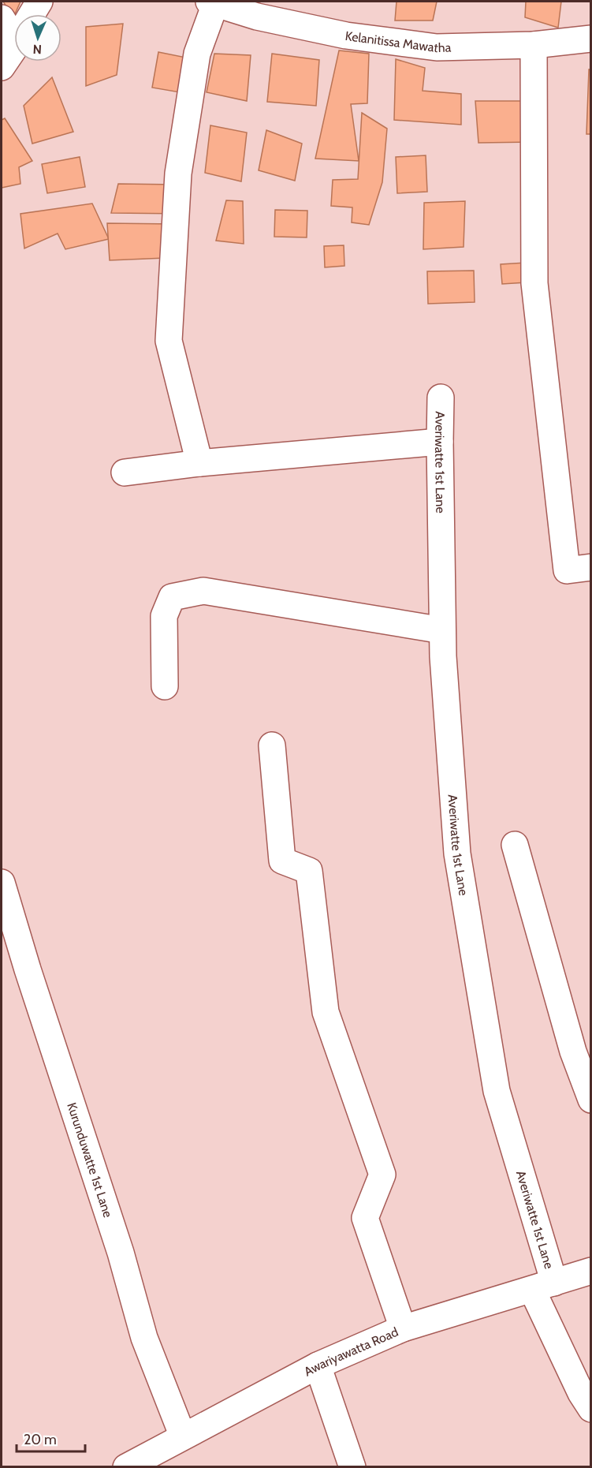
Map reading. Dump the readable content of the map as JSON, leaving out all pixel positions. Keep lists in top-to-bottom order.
{
  "streets": {
    "street": [
      "Kelanitissa Mawatha",
      "Averiwatte 1st Lane",
      "Kurunduwatte 1st Lane",
      "Awariyawatta Road"
    ]
  },
  "crossings": [
    ["Averiwatte 1st Lane", "Awariyawatta Road"],
    ["Kurunduwatte 1st Lane", "Awariyawatta Road"]
  ],
  "scale_bar": "20 m",
  "north": "bottom"
}
